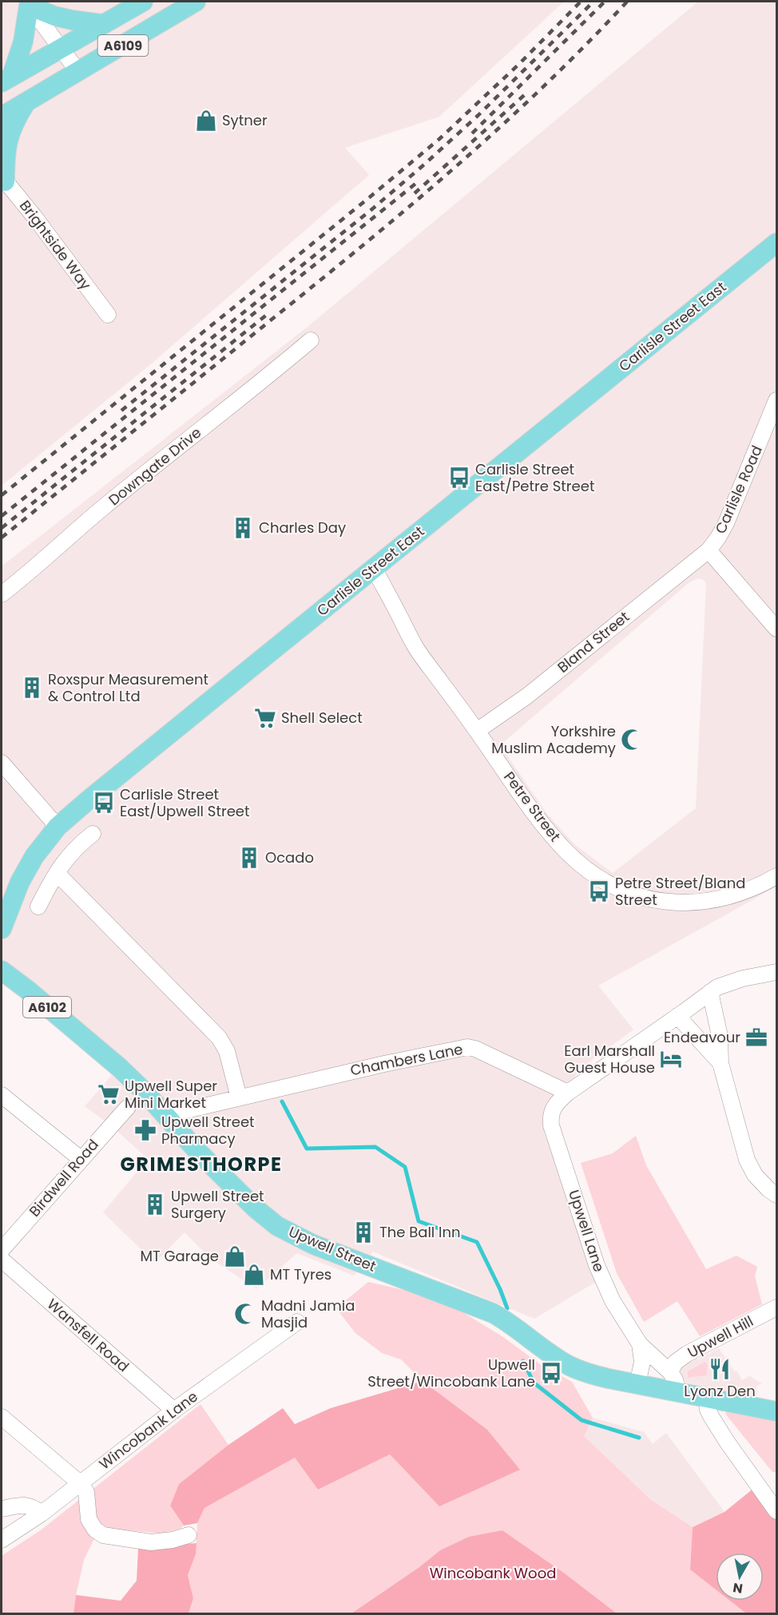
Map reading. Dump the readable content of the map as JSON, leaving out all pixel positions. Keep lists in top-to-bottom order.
{
  "streets": {
    "main road": [
      "A6109",
      "Carlisle Street East",
      "A6102",
      "Upwell Street"
    ],
    "street": [
      "Brightside Way",
      "Downgate Drive",
      "Carlisle Road",
      "Bland Street",
      "Petre Street",
      "Chambers Lane",
      "Birdwell Road",
      "Upwell Lane",
      "Wansfell Road",
      "Upwell Hill",
      "Wincobank Lane"
    ]
  },
  "crossings": [
    ["Carlisle Street East", "Petre Street"],
    ["Carlisle Road", "Bland Street"],
    ["Bland Street", "Petre Street"],
    ["A6102", "Upwell Street"],
    ["Chambers Lane", "Upwell Lane"],
    ["Chambers Lane", "Upwell Street"],
    ["Upwell Lane", "Upwell Street"],
    ["Upwell Lane", "Upwell Hill"],
    ["Wansfell Road", "Wincobank Lane"]
  ],
  "districts": ["GRIMESTHORPE"],
  "parks": ["Wincobank Wood"],
  "places": {
    "shop": ["Sytner", "MT Garage", "MT Tyres"],
    "bus stop": [
      "Carlisle Street East/Petre Street",
      "Carlisle Street East/Upwell Street",
      "Petre Street/Bland Street",
      "Upwell Street/Wincobank Lane"
    ],
    "building": [
      "Charles Day",
      "Roxspur Measurement & Control Ltd",
      "Ocado",
      "Upwell Street Surgery",
      "The Ball Inn"
    ],
    "supermarket": ["Shell Select", "Upwell Super Mini Market"],
    "mosque": ["Yorkshire Muslim Academy", "Madni Jamia Masjid"],
    "office": ["Endeavour"],
    "hotel": ["Earl Marshall Guest House"],
    "pharmacy": ["Upwell Street Pharmacy"],
    "restaurant": ["Lyonz Den"]
  },
  "north": "bottom"
}
